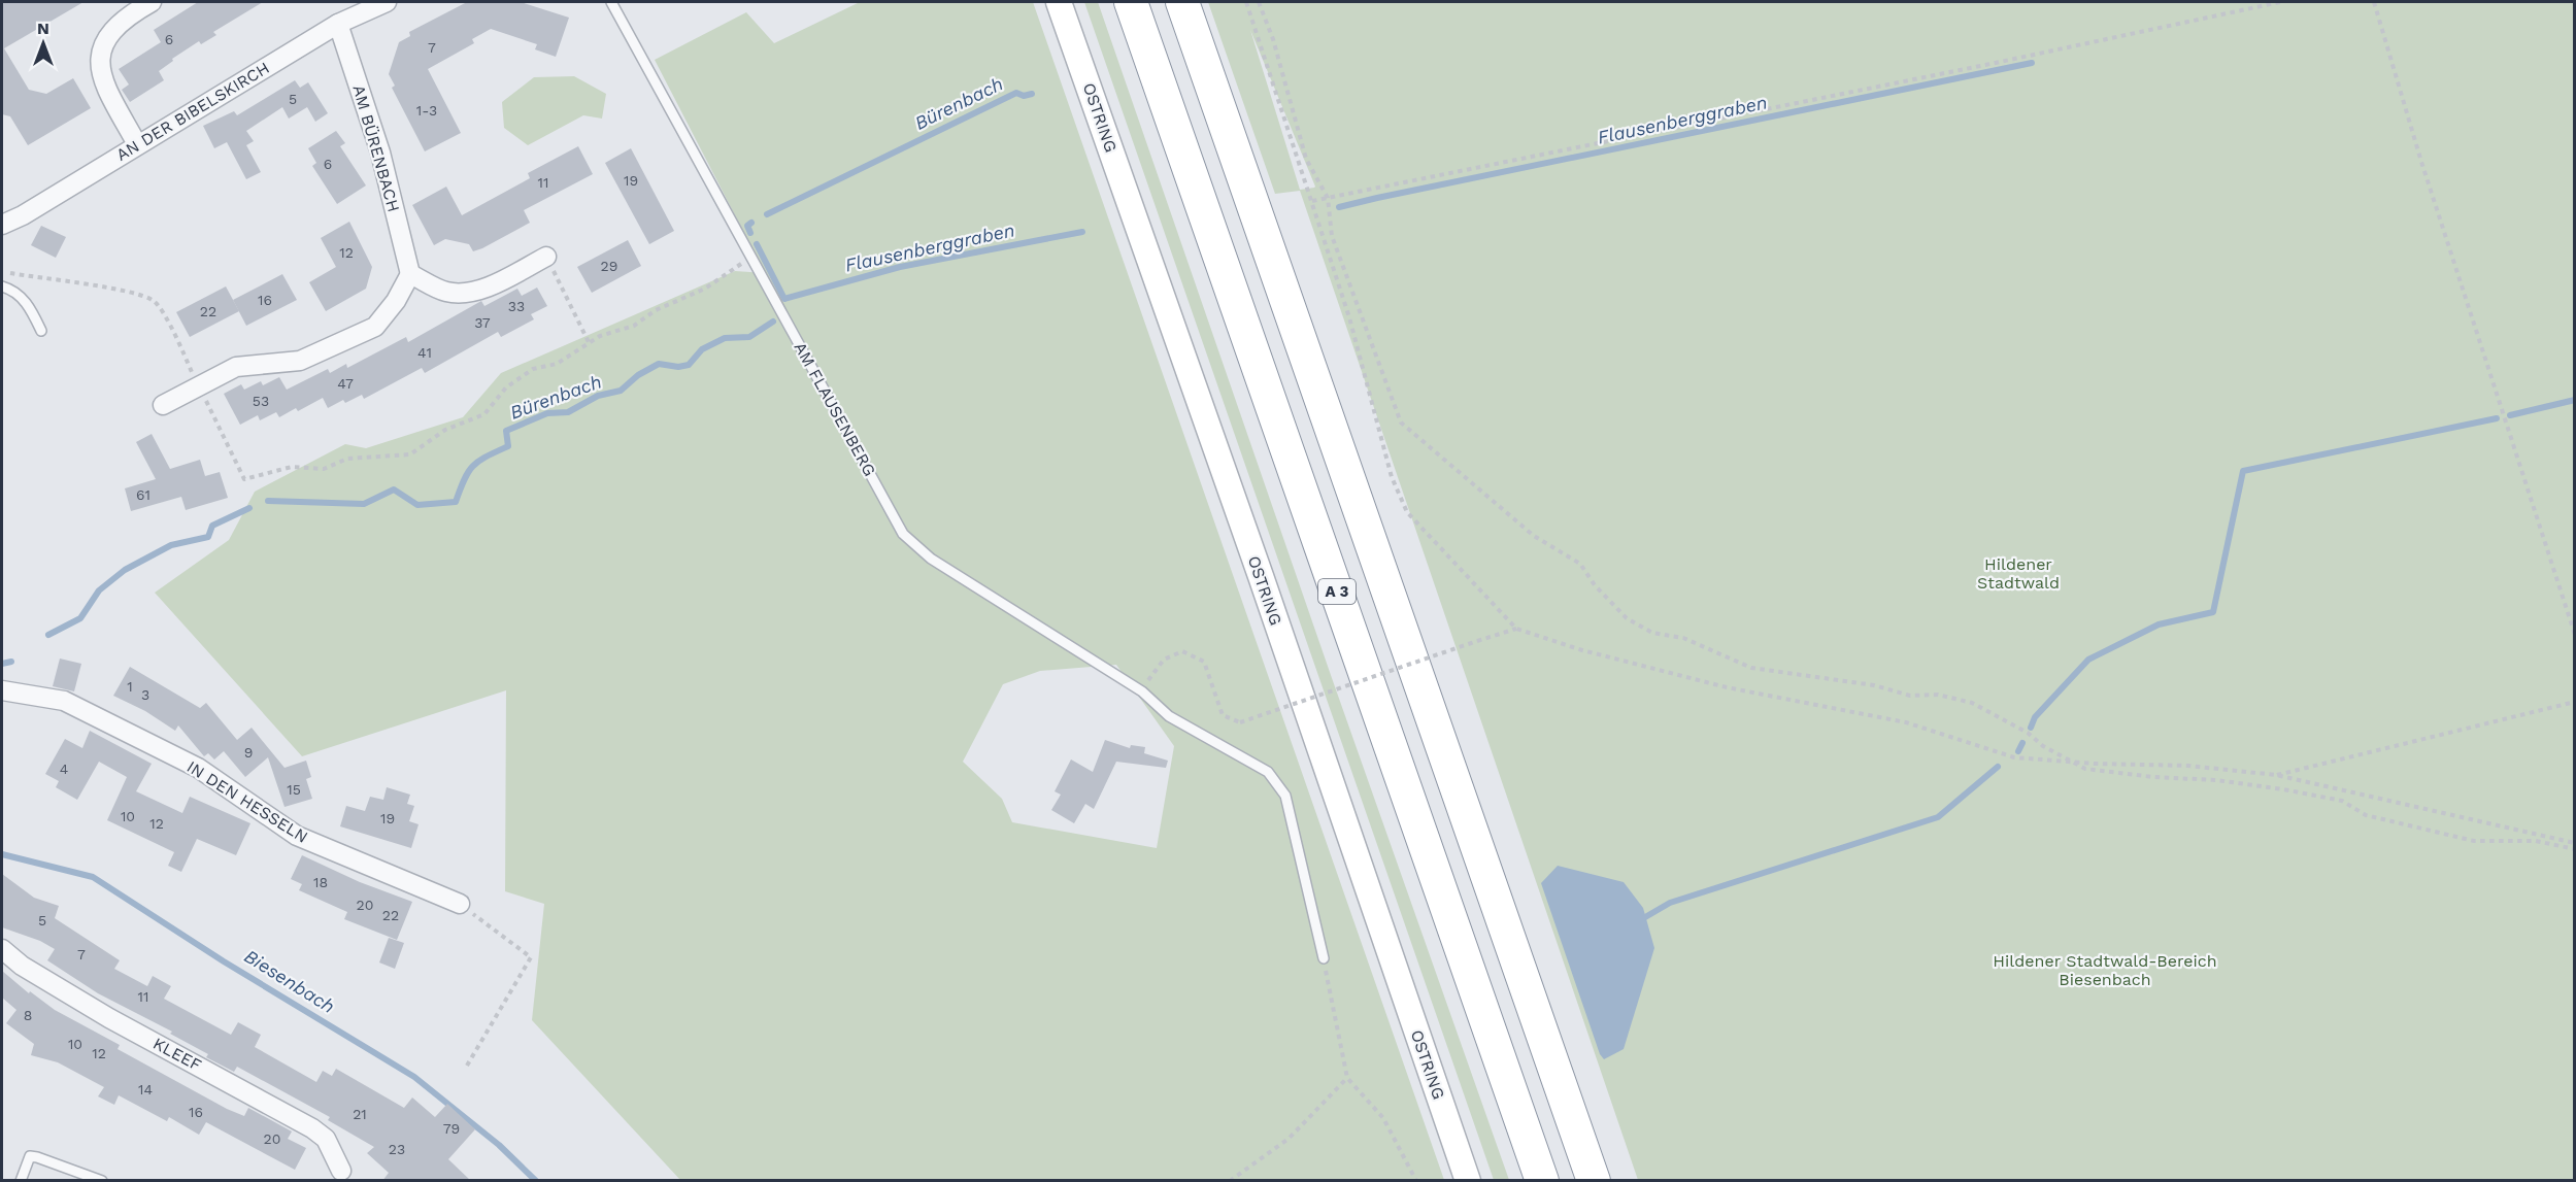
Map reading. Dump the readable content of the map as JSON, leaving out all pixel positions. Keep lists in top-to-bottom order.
{
  "streets": {
    "highway": ["A 3"],
    "main road": ["OSTRING"],
    "street": [
      "AN DER BIBELSKIRCH",
      "AM BÜRENBACH",
      "IN DEN HESSELN",
      "KLEEF"
    ],
    "lane": ["AM FLAUSENBERG"]
  },
  "crossings": [
    ["AN DER BIBELSKIRCH", "AM BÜRENBACH"]
  ],
  "water": ["Bürenbach", "Flausenberggraben", "Biesenbach"],
  "parks": ["Hildener Stadtwald", "Hildener Stadtwald-Bereich Biesenbach"],
  "house_numbers": [
    "6",
    "7",
    "5",
    "1-3",
    "6",
    "19",
    "11",
    "12",
    "29",
    "16",
    "33",
    "22",
    "37",
    "41",
    "47",
    "53",
    "61",
    "1",
    "3",
    "9",
    "4",
    "15",
    "10",
    "19",
    "12",
    "18",
    "20",
    "22",
    "5",
    "7",
    "11",
    "8",
    "10",
    "12",
    "14",
    "16",
    "21",
    "79",
    "20",
    "23"
  ],
  "north": "top"
}
